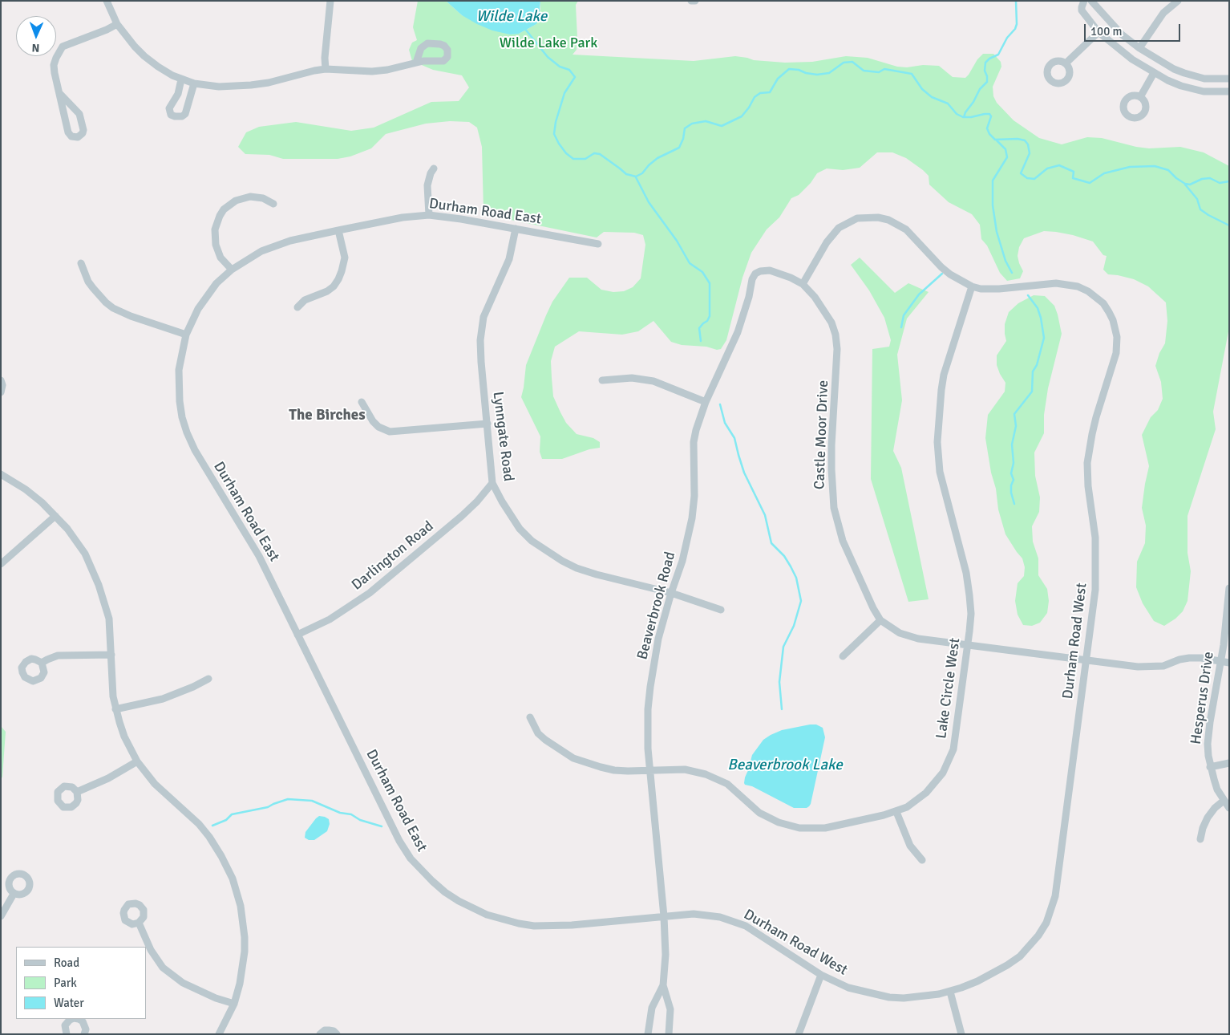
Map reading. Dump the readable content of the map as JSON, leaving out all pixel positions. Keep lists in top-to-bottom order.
{
  "streets": {
    "street": [
      "Durham Road East",
      "Castle Moor Drive",
      "Lynngate Road",
      "Darlington Road",
      "Beaverbrook Road",
      "Durham Road West",
      "Lake Circle West",
      "Hesperus Drive"
    ]
  },
  "crossings": [
    ["Durham Road East", "Lynngate Road"],
    ["Durham Road East", "Darlington Road"],
    ["Durham Road East", "Beaverbrook Road"],
    ["Durham Road East", "Durham Road West"],
    ["Castle Moor Drive", "Beaverbrook Road"],
    ["Castle Moor Drive", "Durham Road West"],
    ["Castle Moor Drive", "Lake Circle West"],
    ["Castle Moor Drive", "Hesperus Drive"],
    ["Lynngate Road", "Darlington Road"],
    ["Lynngate Road", "Beaverbrook Road"],
    ["Beaverbrook Road", "Durham Road West"],
    ["Beaverbrook Road", "Lake Circle West"],
    ["Durham Road West", "Lake Circle West"]
  ],
  "districts": ["The Birches"],
  "water": ["Wilde Lake", "Beaverbrook Lake"],
  "parks": ["Wilde Lake Park"],
  "legend": ["Road", "Park", "Water"],
  "scale_bar": "100 m",
  "north": "bottom"
}
